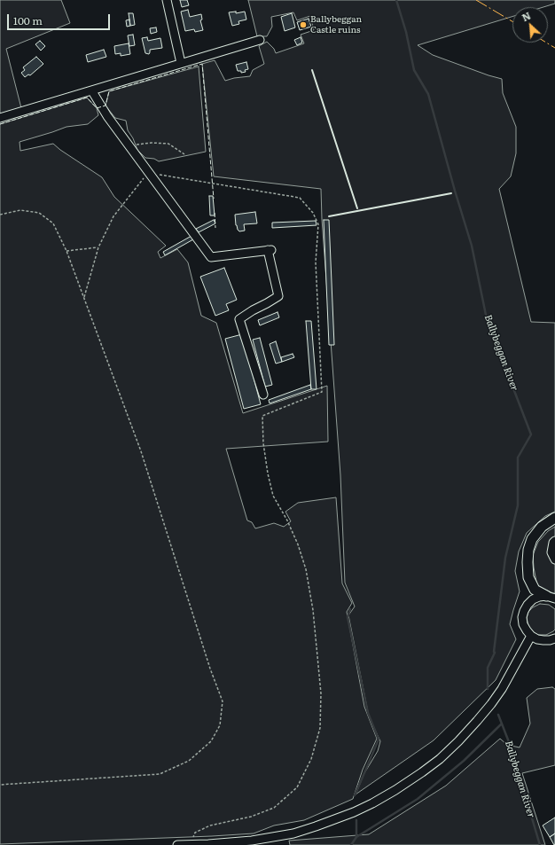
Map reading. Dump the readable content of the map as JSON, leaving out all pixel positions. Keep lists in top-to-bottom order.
{
  "water": ["Ballybeggan River"],
  "places": ["Ballybeggan Castle ruins"],
  "scale_bar": "100 m",
  "north": "top left"
}
